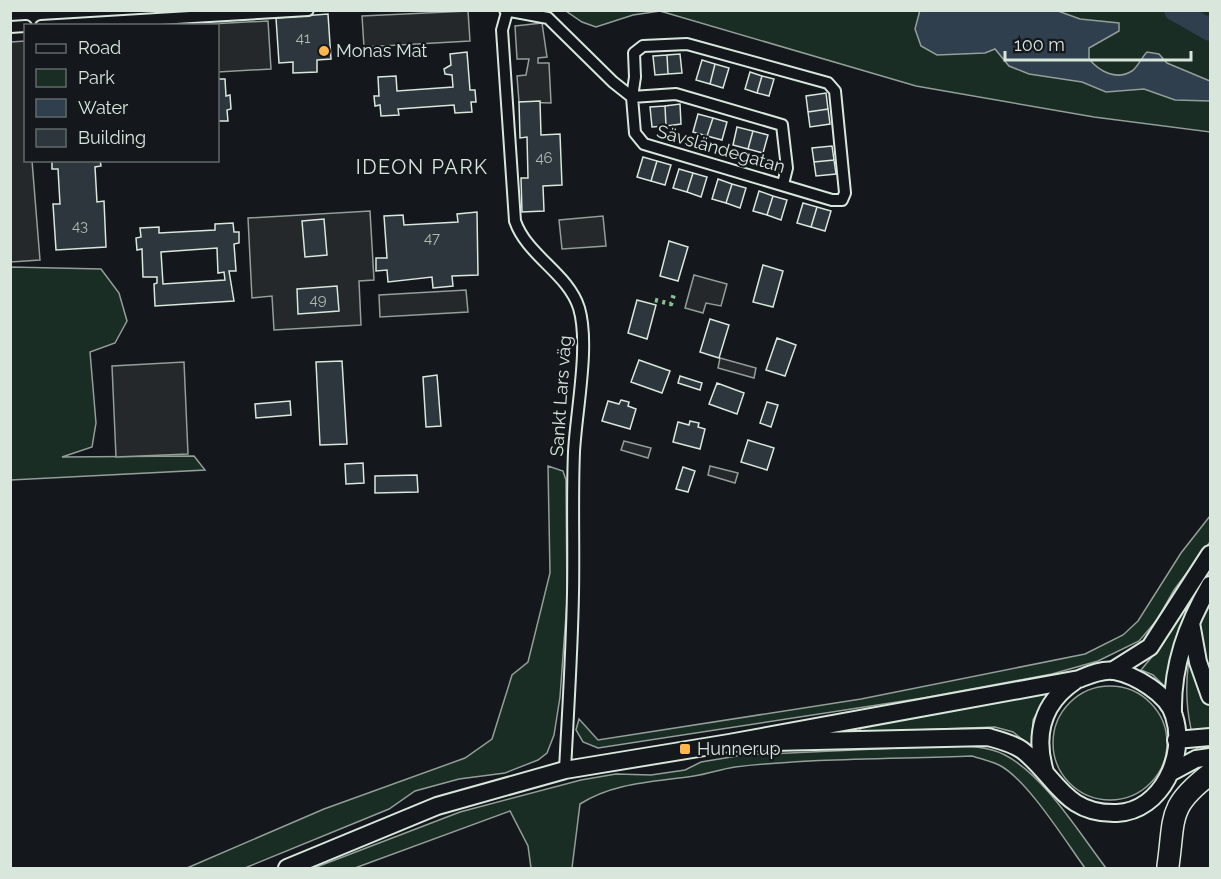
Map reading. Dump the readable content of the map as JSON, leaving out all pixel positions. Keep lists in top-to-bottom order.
{
  "streets": {
    "street": ["Sävsländegatan", "Sankt Lars väg"]
  },
  "crossings": [
    ["Sävsländegatan", "Sankt Lars väg"]
  ],
  "districts": ["IDEON PARK"],
  "places": {
    "other": ["Monas Mat"],
    "transit": ["Hunnerup"]
  },
  "house_numbers": [
    "41",
    "46",
    "43",
    "47",
    "49"
  ],
  "legend": [
    "Road",
    "Park",
    "Water",
    "Building"
  ],
  "scale_bar": "100 m"
}
